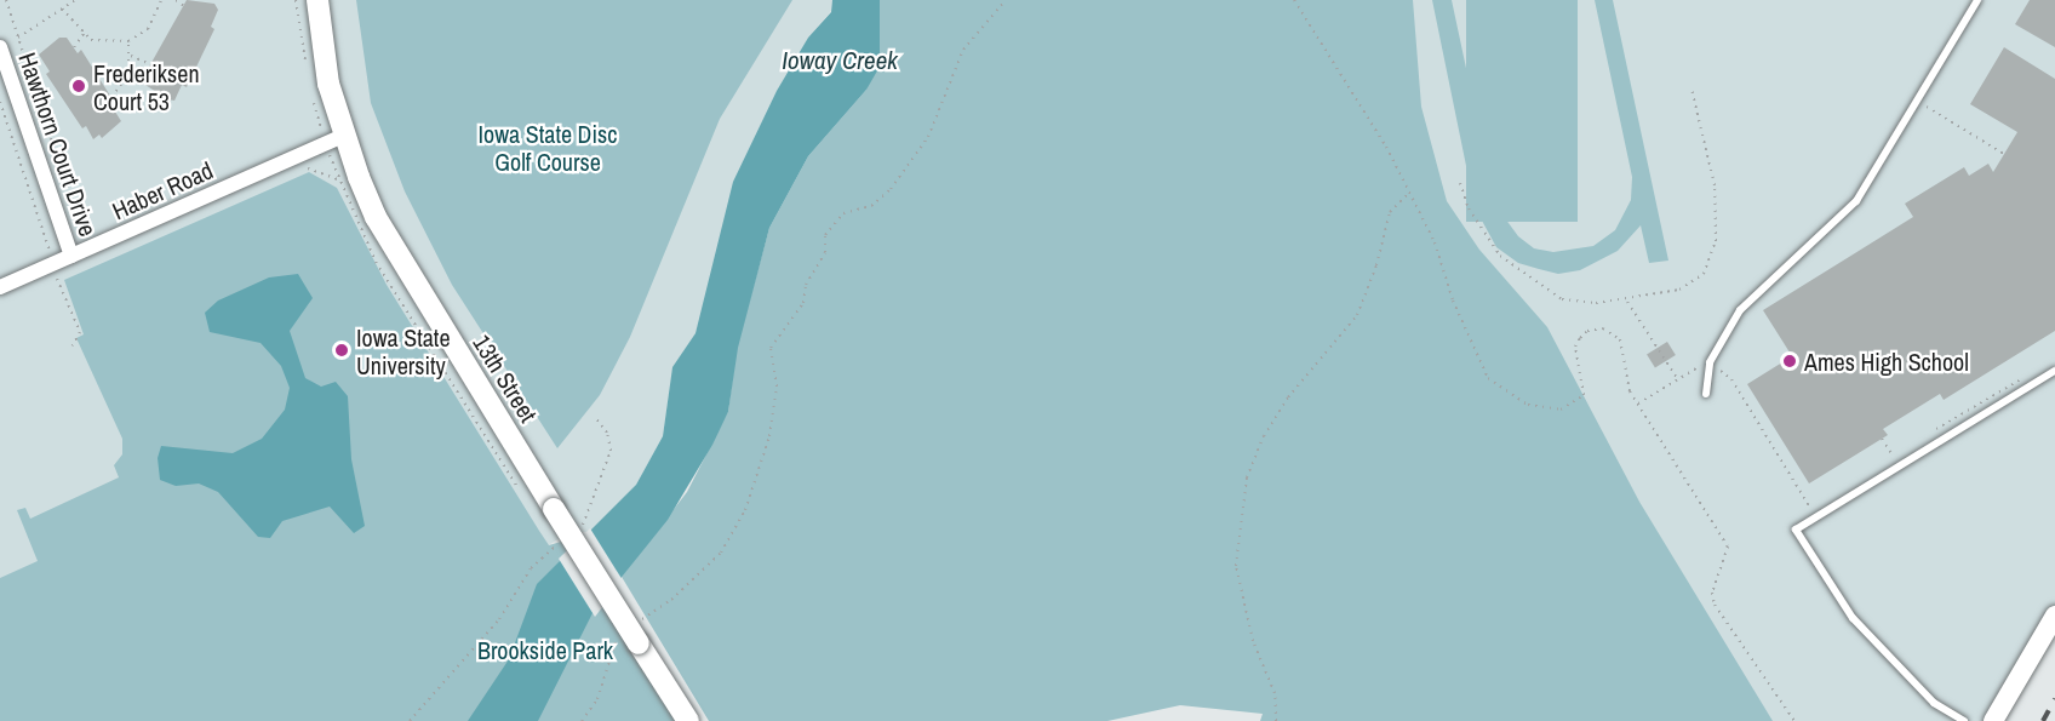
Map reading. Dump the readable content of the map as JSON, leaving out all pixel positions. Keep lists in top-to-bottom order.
{
  "streets": {
    "main road": ["13th Street"],
    "street": ["Hawthorn Court Drive", "Haber Road"]
  },
  "crossings": [
    ["Hawthorn Court Drive", "Haber Road"],
    ["Haber Road", "13th Street"]
  ],
  "water": ["Ioway Creek"],
  "parks": ["Iowa State Disc Golf Course", "Brookside Park"],
  "places": ["Frederiksen Court 53", "Iowa State University", "Ames High School"]
}
